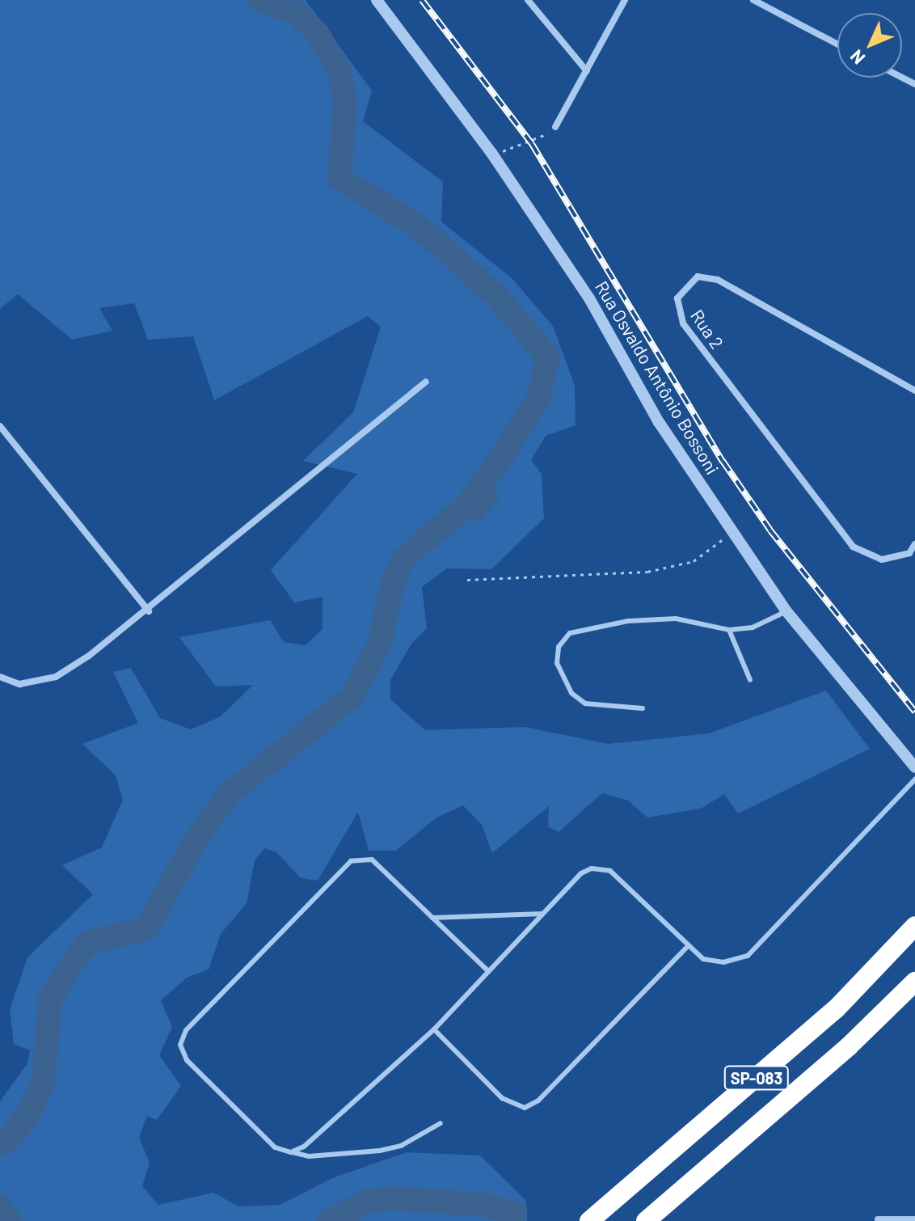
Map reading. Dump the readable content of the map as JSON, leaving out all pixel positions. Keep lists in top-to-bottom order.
{
  "streets": {
    "highway": ["SP-083"],
    "street": ["Rua 2", "Rua Osvaldo Antônio Bossoni"]
  },
  "north": "bottom left"
}
